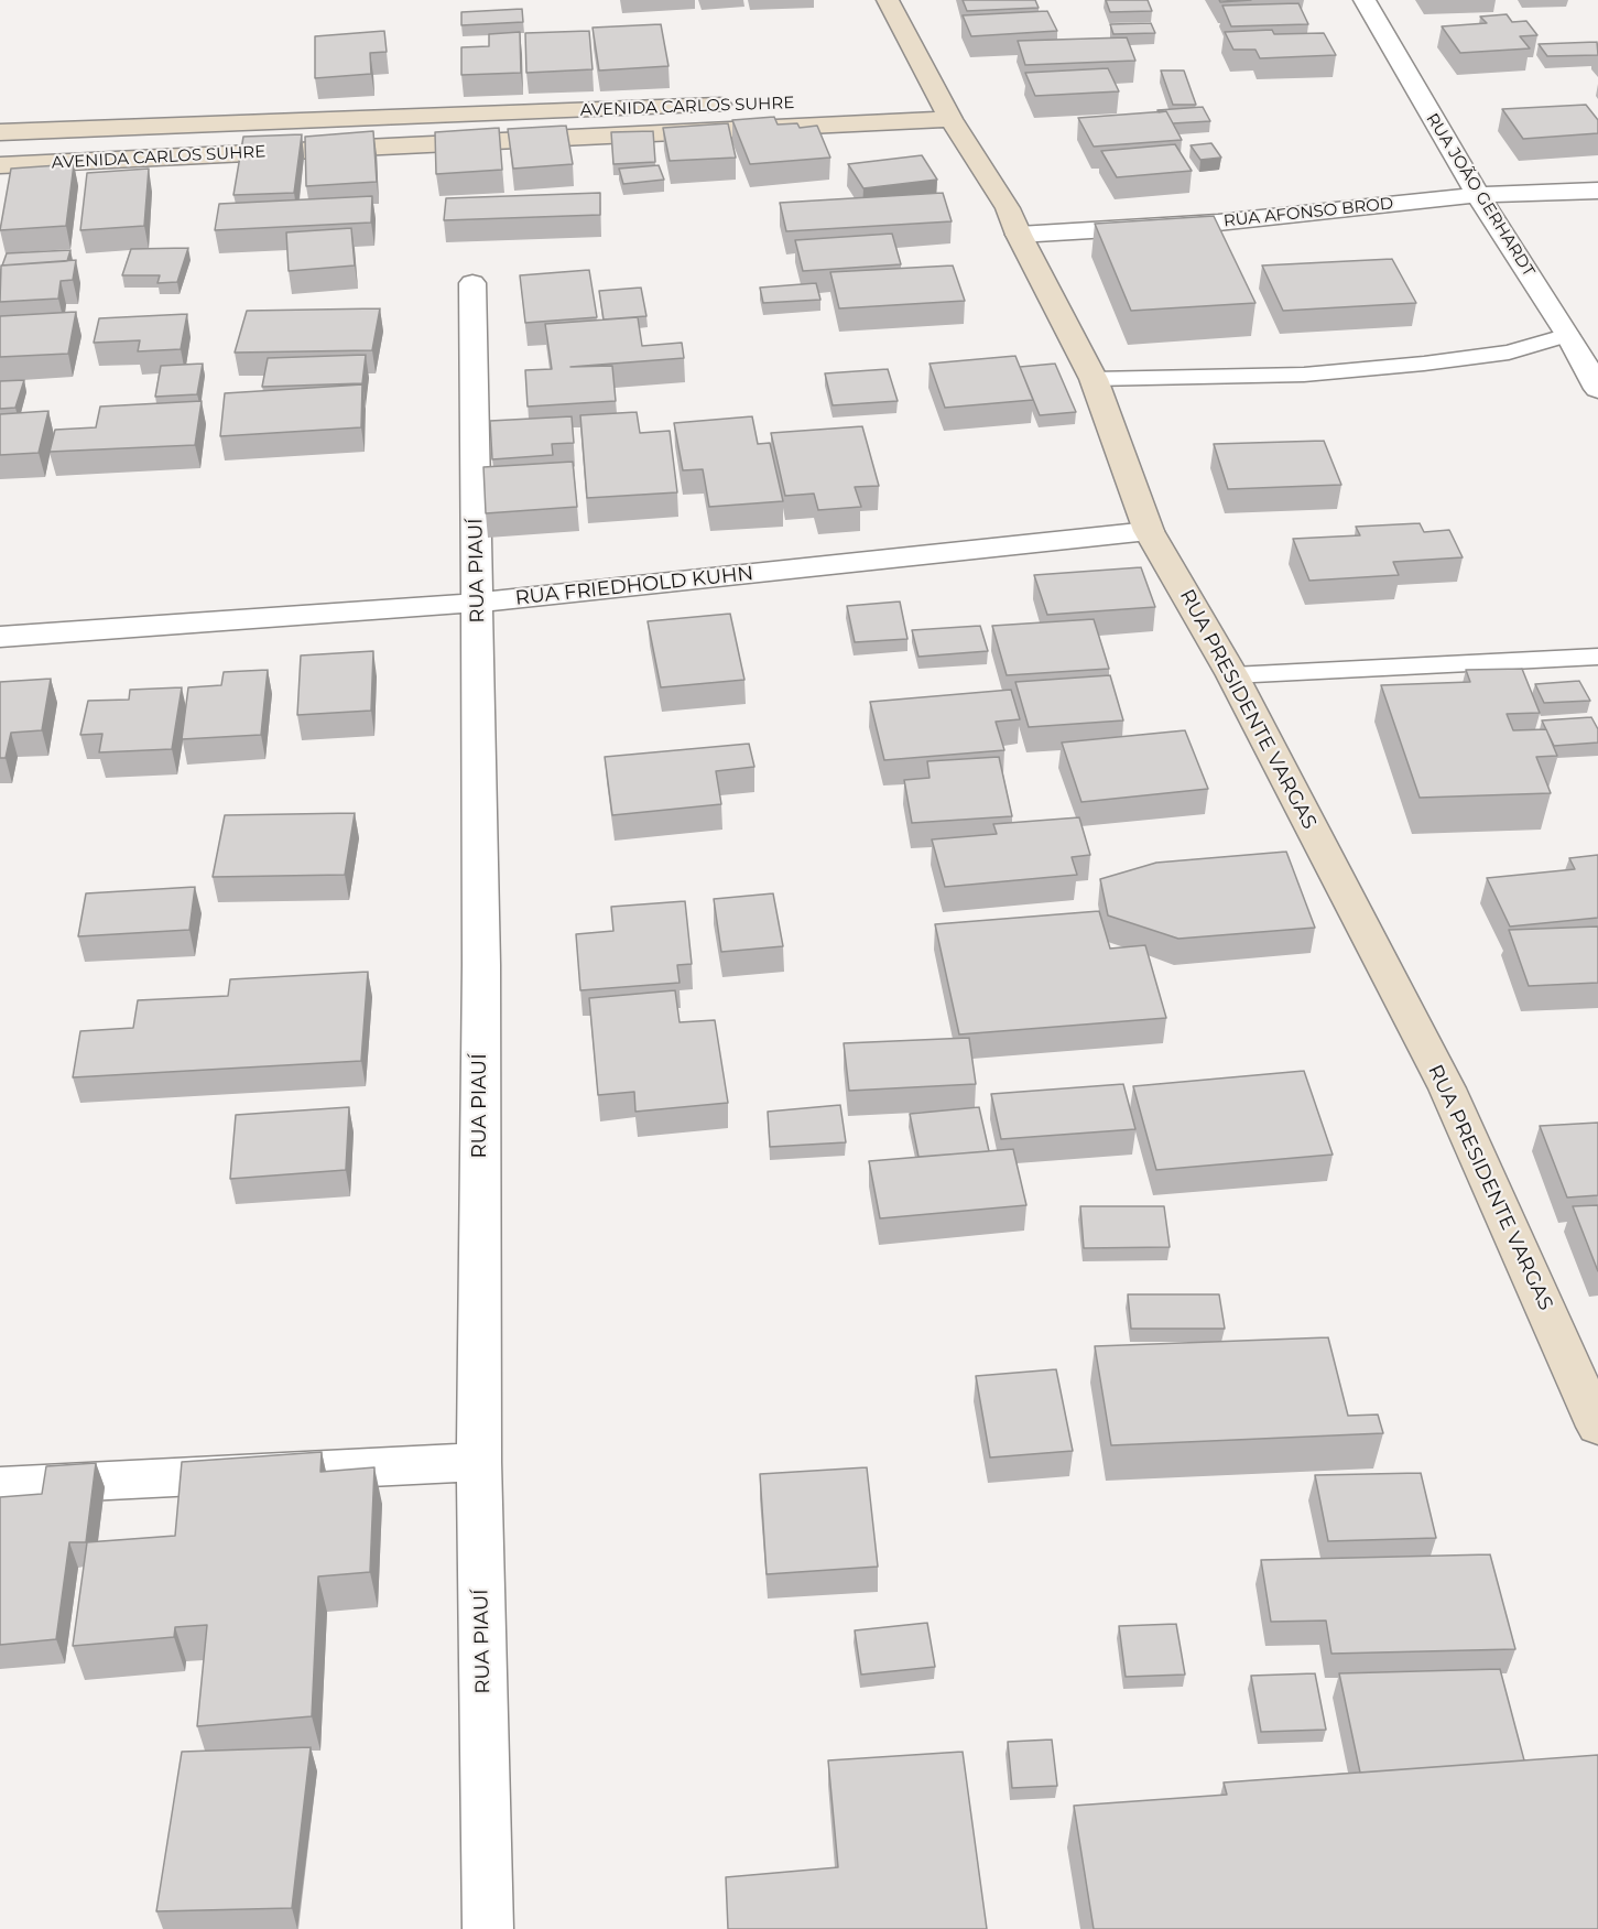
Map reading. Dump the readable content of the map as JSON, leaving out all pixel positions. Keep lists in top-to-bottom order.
{
  "streets": {
    "main road": ["AVENIDA CARLOS SUHRE", "RUA PRESIDENTE VARGAS"],
    "street": [
      "RUA JOÃO GERHARDT",
      "RUA AFONSO BROD",
      "RUA PIAUÍ",
      "RUA FRIEDHOLD KUHN"
    ]
  },
  "crossings": [
    ["AVENIDA CARLOS SUHRE", "RUA PRESIDENTE VARGAS"],
    ["RUA JOÃO GERHARDT", "RUA AFONSO BROD"],
    ["RUA AFONSO BROD", "RUA PRESIDENTE VARGAS"],
    ["RUA PIAUÍ", "RUA FRIEDHOLD KUHN"],
    ["RUA FRIEDHOLD KUHN", "RUA PRESIDENTE VARGAS"]
  ]
}
